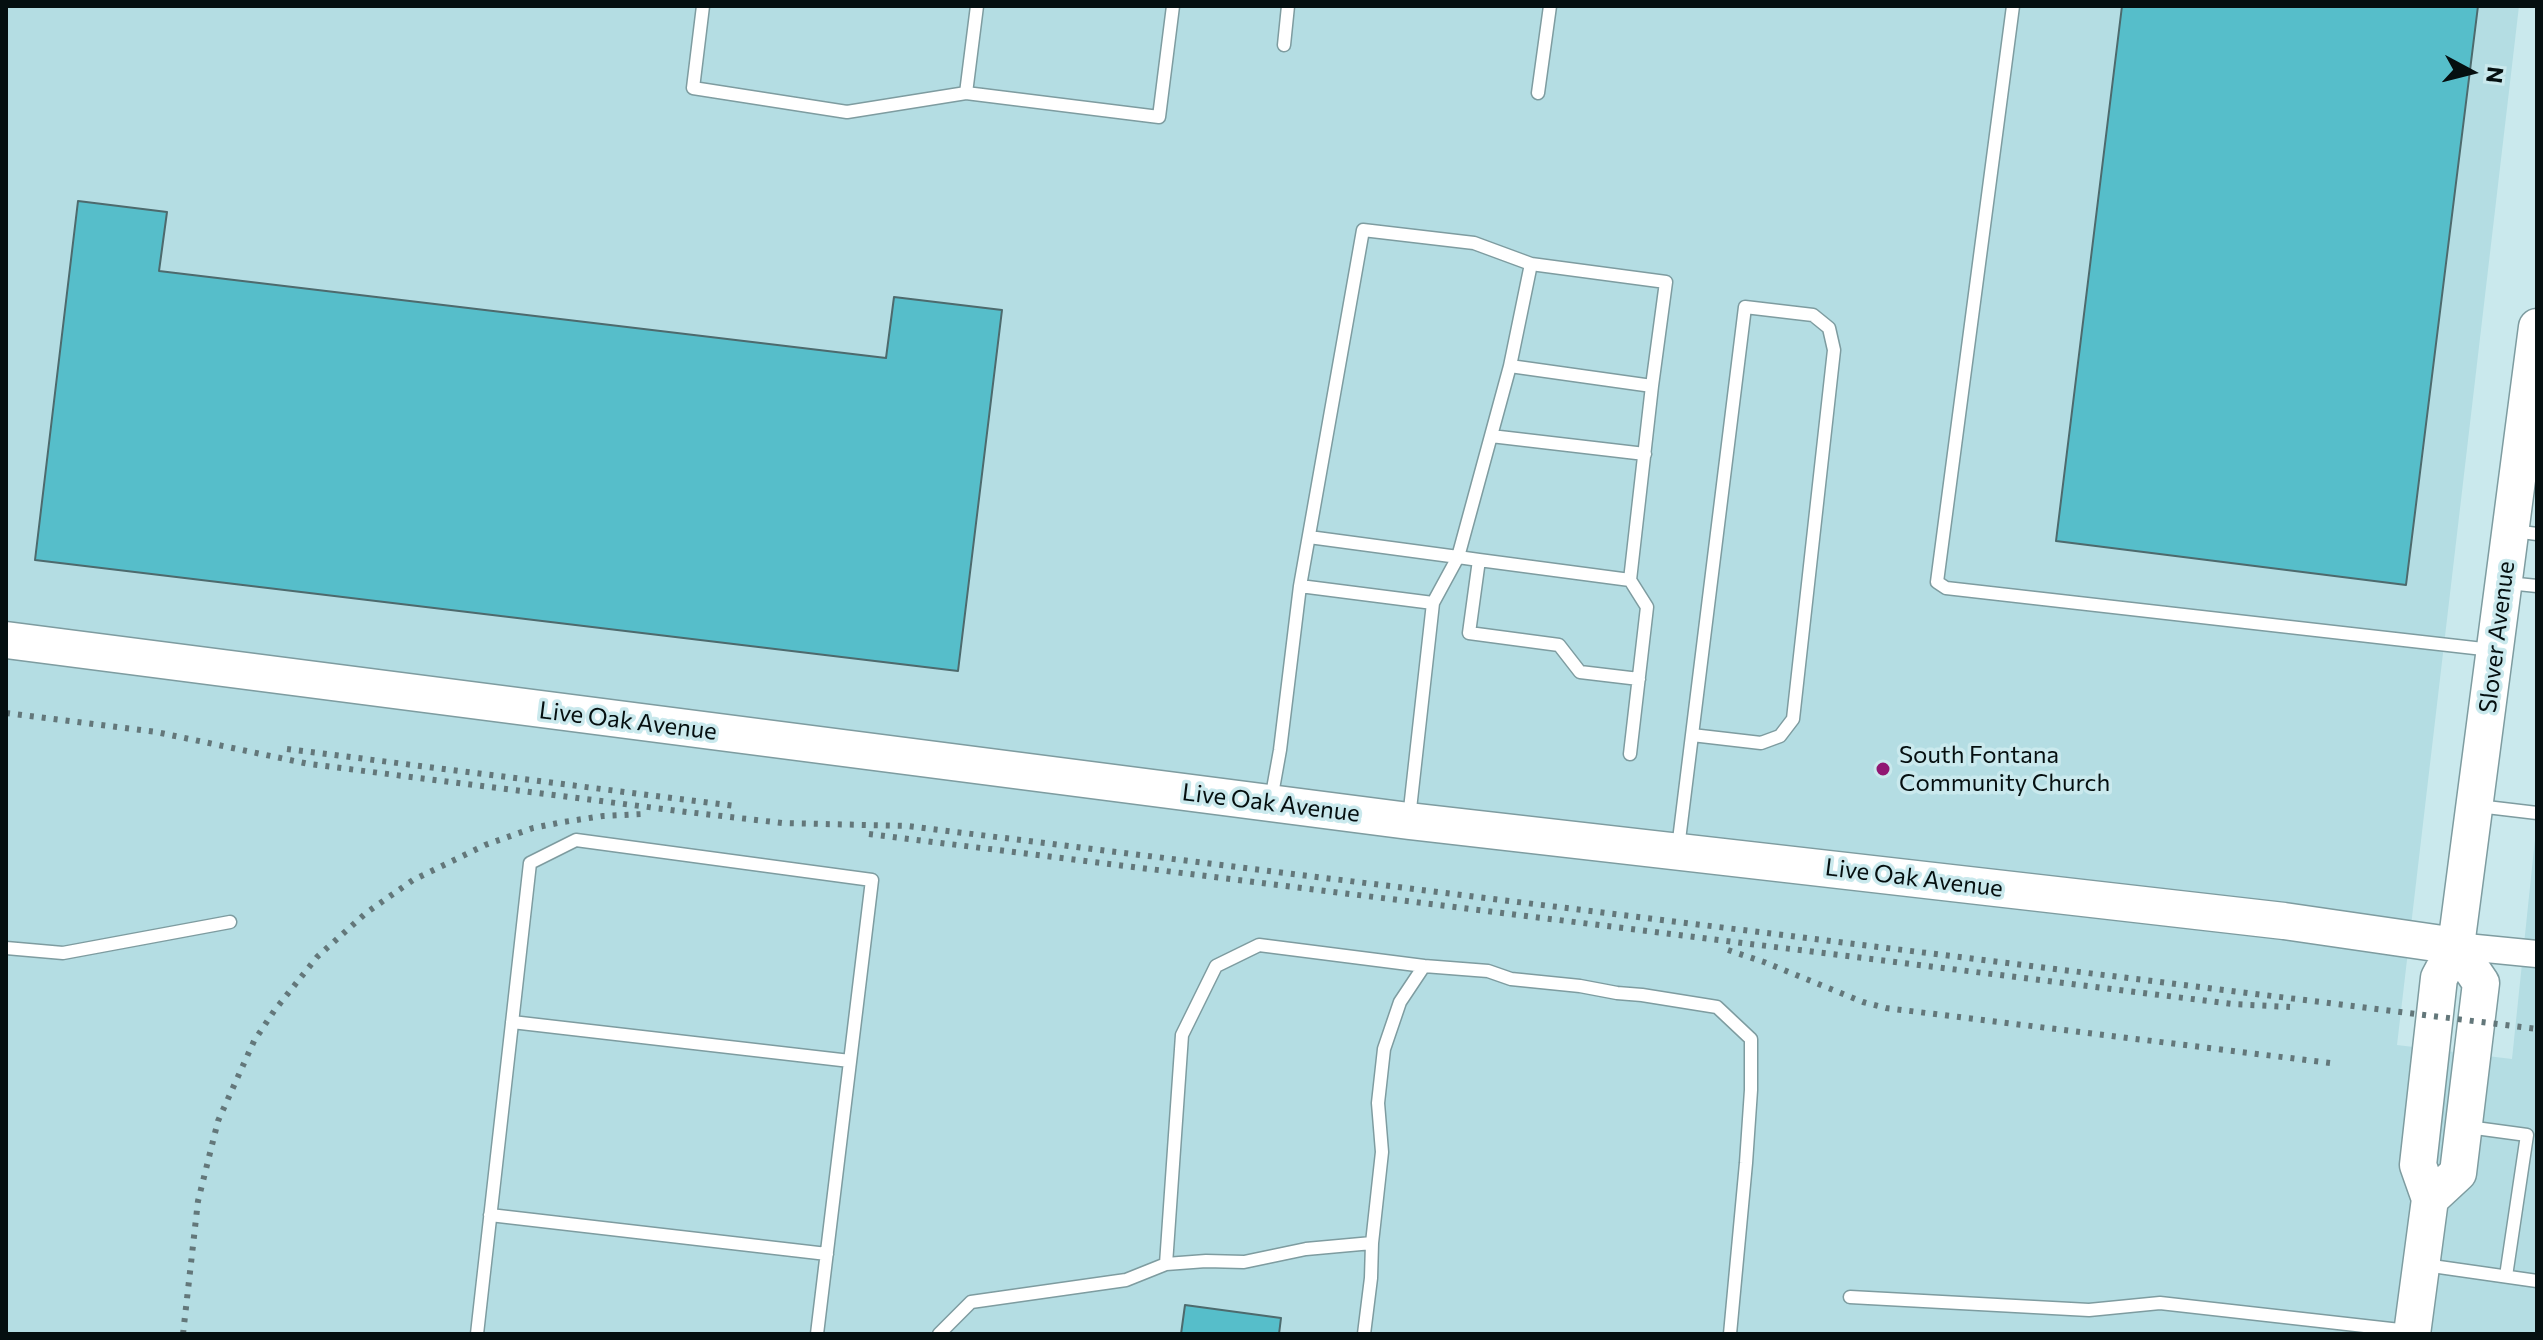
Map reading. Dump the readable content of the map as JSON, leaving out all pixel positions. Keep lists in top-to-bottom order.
{
  "streets": {
    "street": ["Slover Avenue", "Live Oak Avenue"]
  },
  "crossings": [
    ["Slover Avenue", "Live Oak Avenue"]
  ],
  "places": ["South Fontana Community Church"],
  "north": "right"
}
